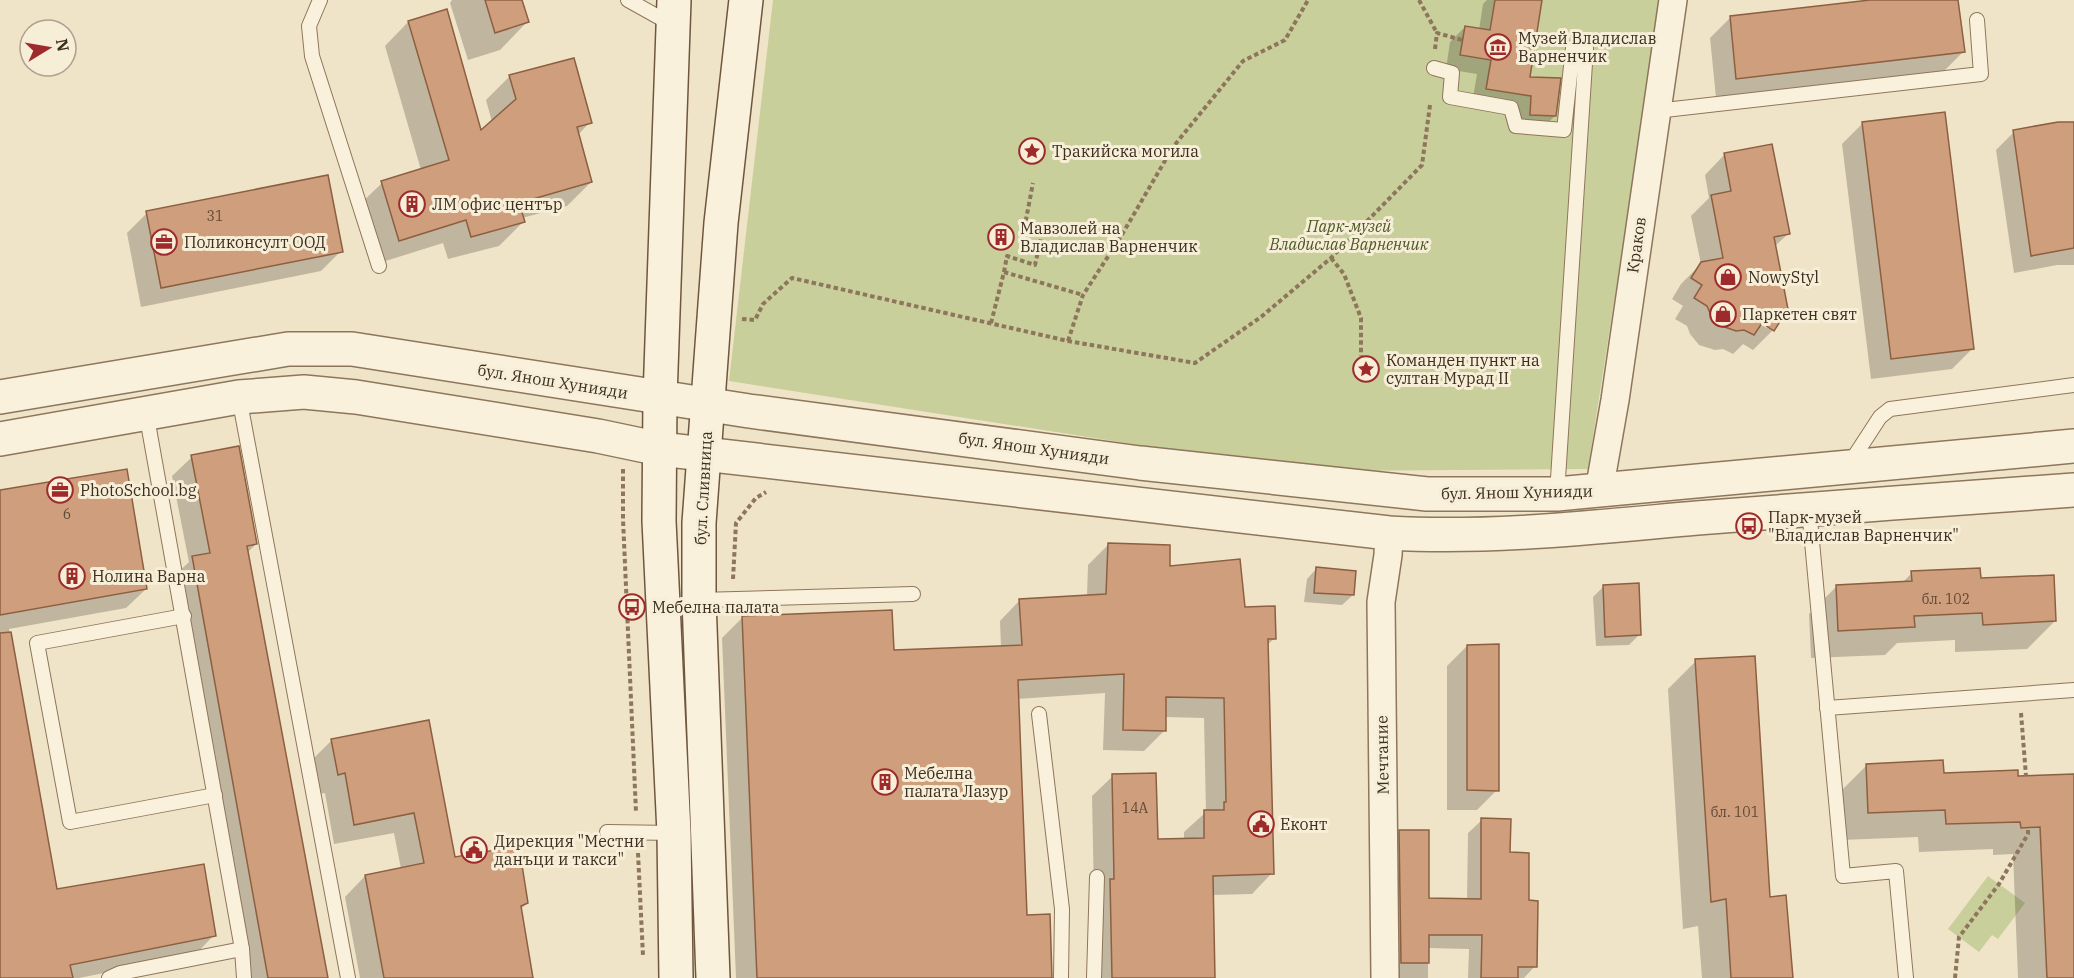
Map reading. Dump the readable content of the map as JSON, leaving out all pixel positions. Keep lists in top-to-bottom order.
{
  "streets": {
    "street": [
      "Краков",
      "бул. Янош Хунияди",
      "бул. Сливница",
      "Мечтание"
    ]
  },
  "crossings": [
    ["Краков", "бул. Янош Хунияди"],
    ["бул. Янош Хунияди", "бул. Сливница"]
  ],
  "parks": ["Парк-музей Владислав Варненчик"],
  "places": {
    "museum": ["Музей Владислав Варненчик"],
    "place": ["Тракийска могила", "Команден пункт на султан Мурад II"],
    "building": [
      "ЛМ офис център",
      "Мавзолей на Владислав Варненчик",
      "Нолина Варна",
      "Мебелна палата Лазур"
    ],
    "office": ["Поликонсулт ООД", "PhotoSchool.bg"],
    "shop": ["NowyStyl", "Паркетен свят"],
    "bus stop": ["Парк-музей \"Владислав Варненчик\"", "Мебелна палата"],
    "public building": ["Еконт", "Дирекция \"Местни данъци и такси\""]
  },
  "house_numbers": [
    "31",
    "6",
    "бл. 102",
    "14А",
    "бл. 101"
  ],
  "north": "right"
}
